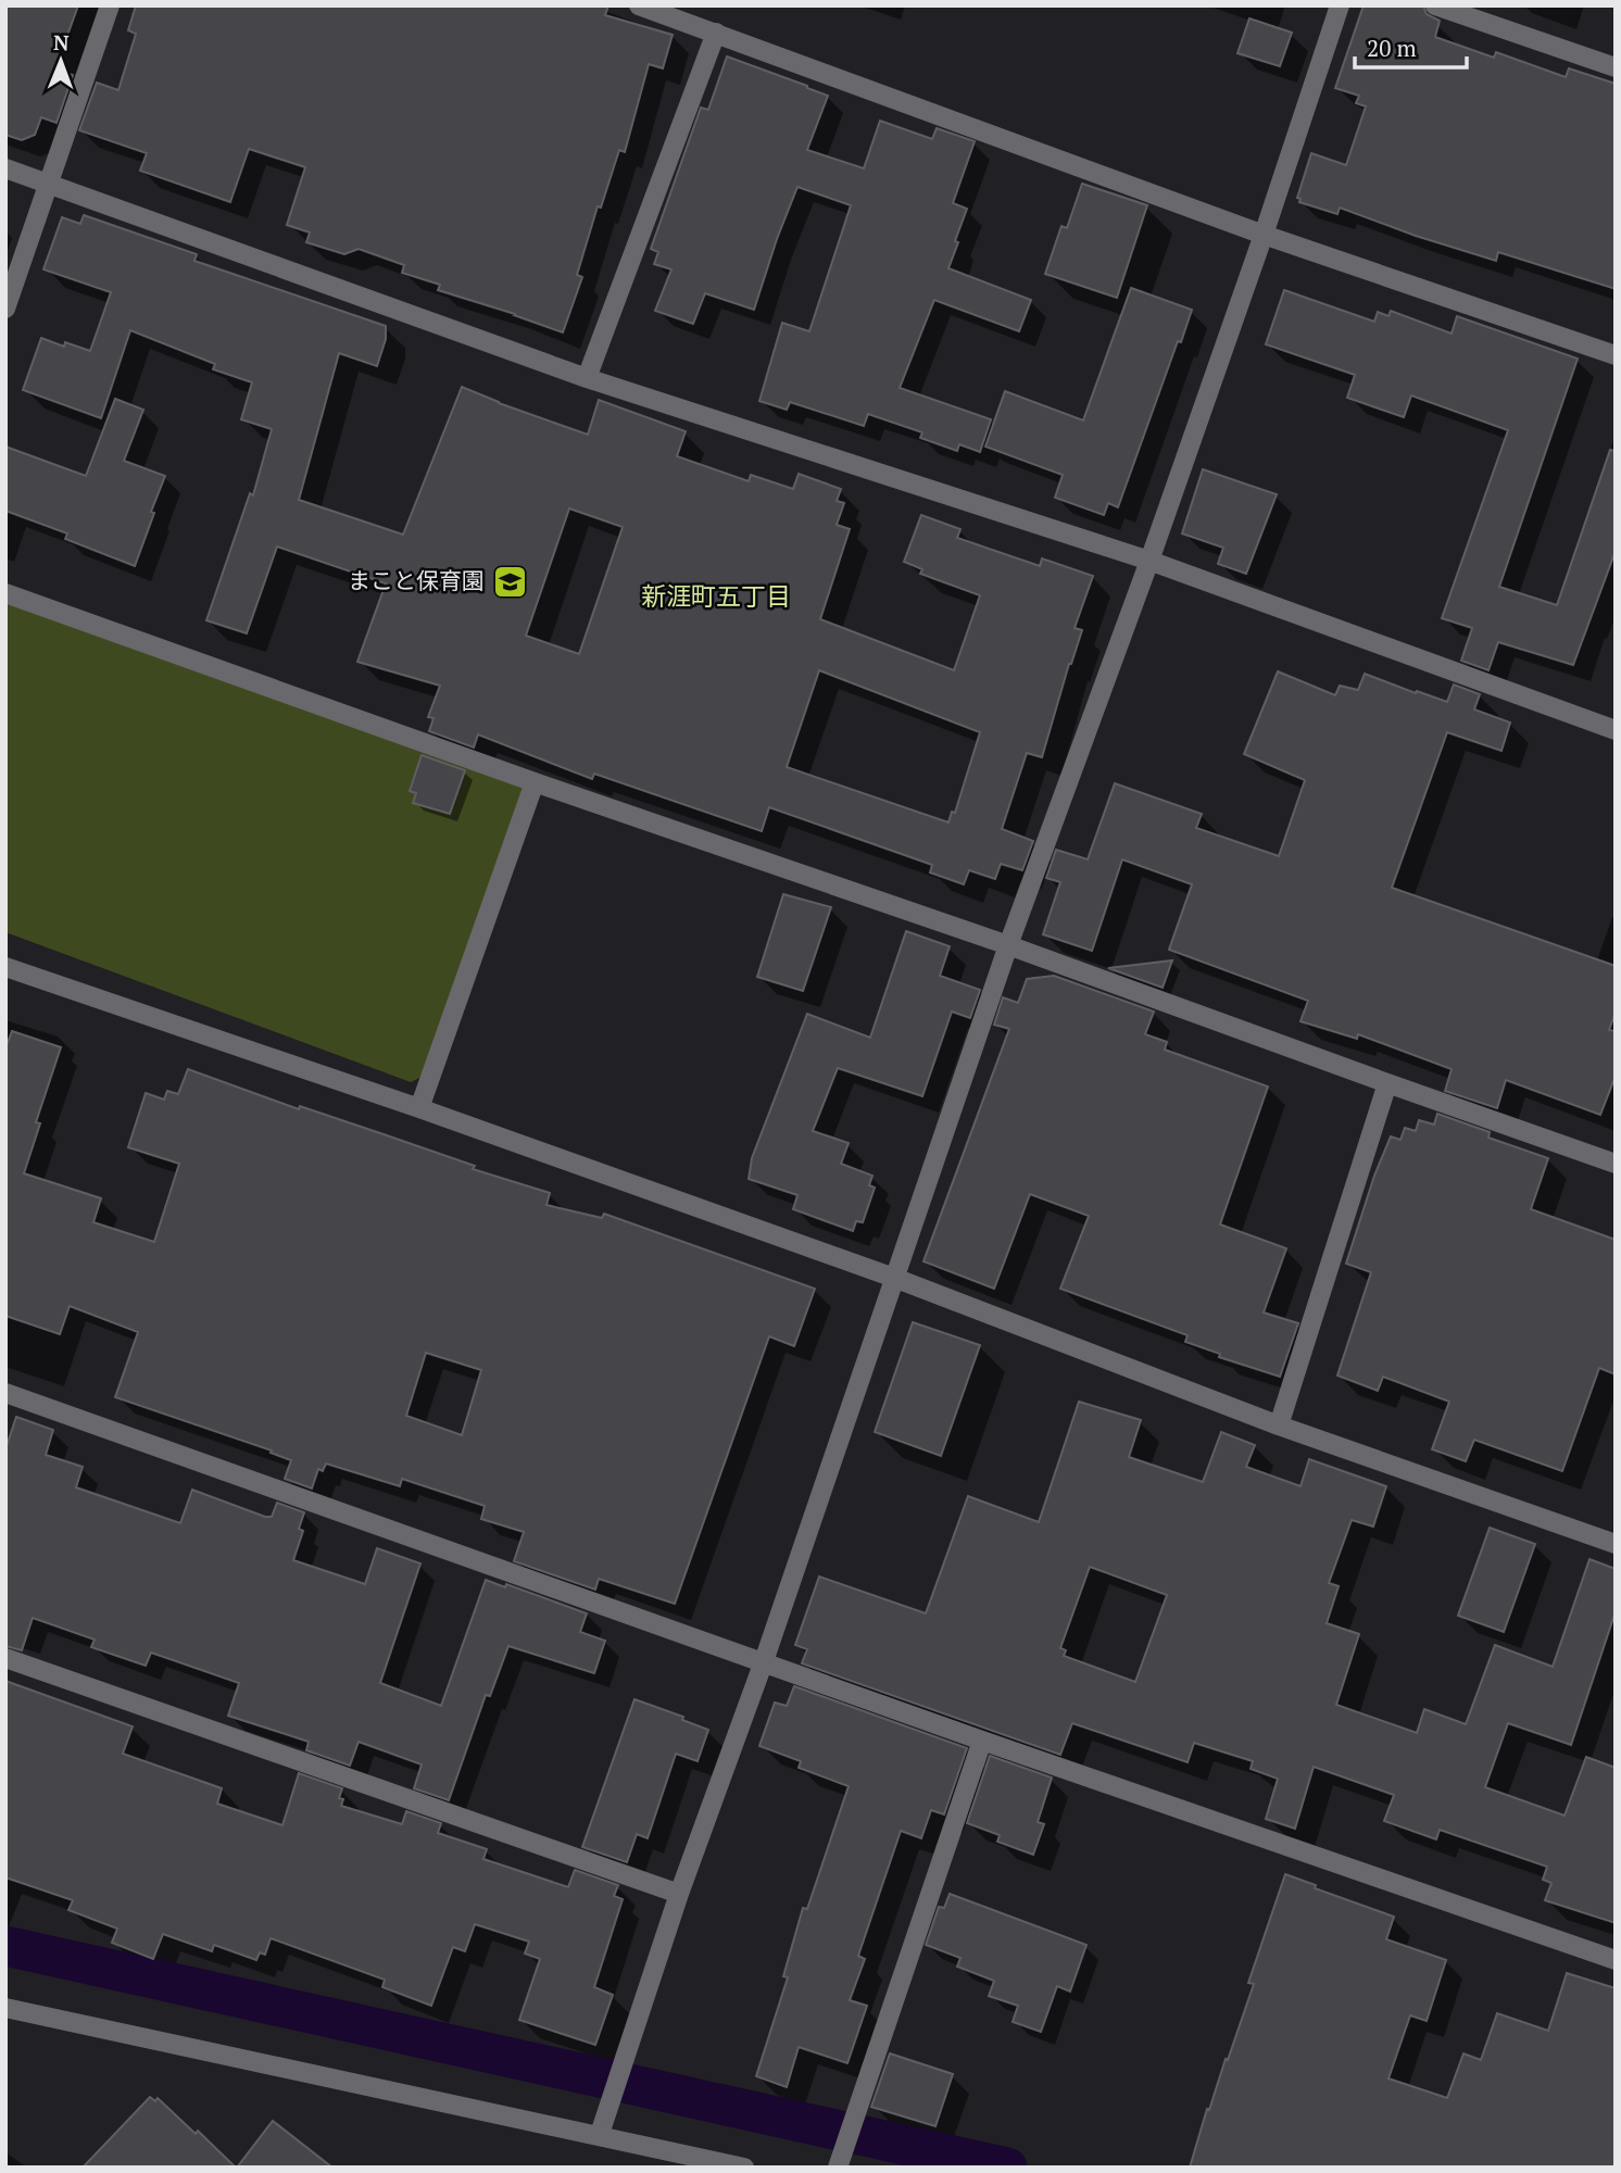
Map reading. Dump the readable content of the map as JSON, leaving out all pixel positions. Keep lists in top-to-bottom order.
{
  "districts": ["新涯町五丁目"],
  "places": {
    "school or university": ["まこと保育園"]
  },
  "scale_bar": "20 m",
  "north": "top"
}
